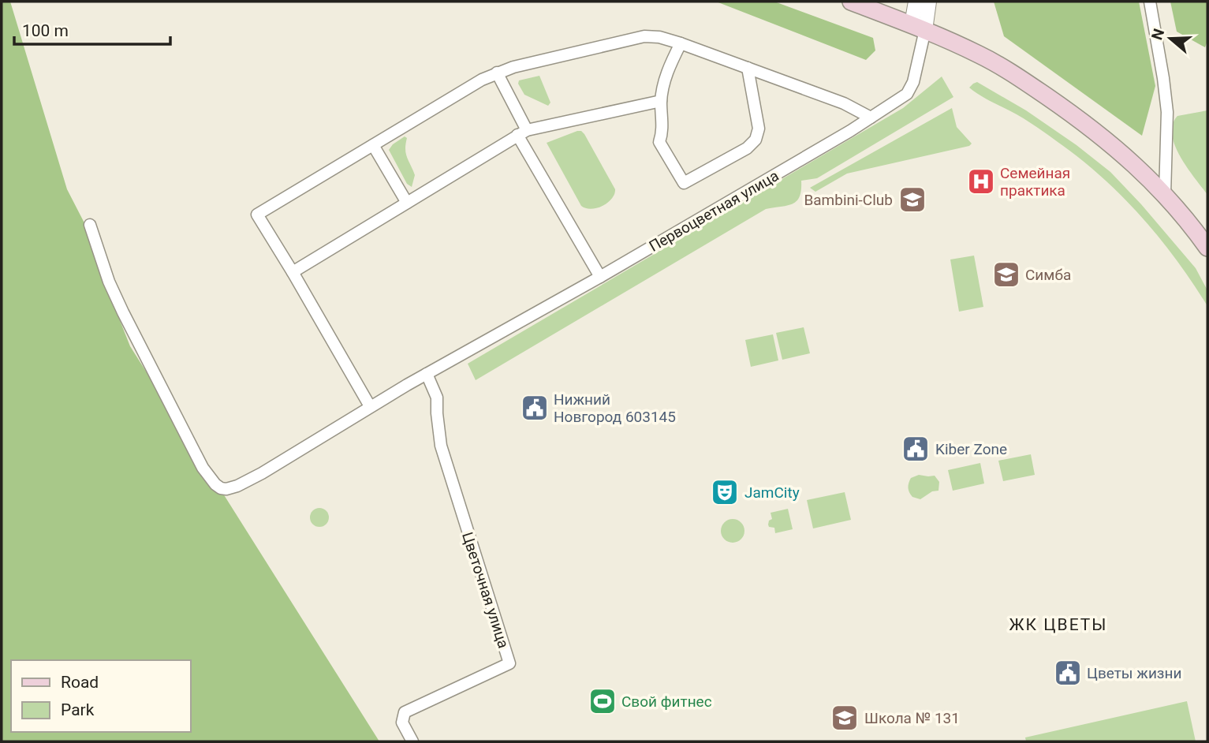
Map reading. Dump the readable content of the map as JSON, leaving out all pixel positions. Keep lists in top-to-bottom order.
{
  "streets": {
    "street": ["Первоцветная улица", "Цветочная улица"]
  },
  "crossings": [
    ["Первоцветная улица", "Цветочная улица"]
  ],
  "districts": ["ЖК ЦВЕТЫ"],
  "places": {
    "hospital": ["Семейная практика"],
    "school or university": ["Bambini-Club", "Симба", "Школа № 131"],
    "public building": ["Нижний Новгород 603145", "Kiber Zone", "Цветы жизни"],
    "theatre": ["JamCity"],
    "sports": ["Свой фитнес"]
  },
  "legend": ["Road", "Park"],
  "scale_bar": "100 m",
  "north": "left"
}
